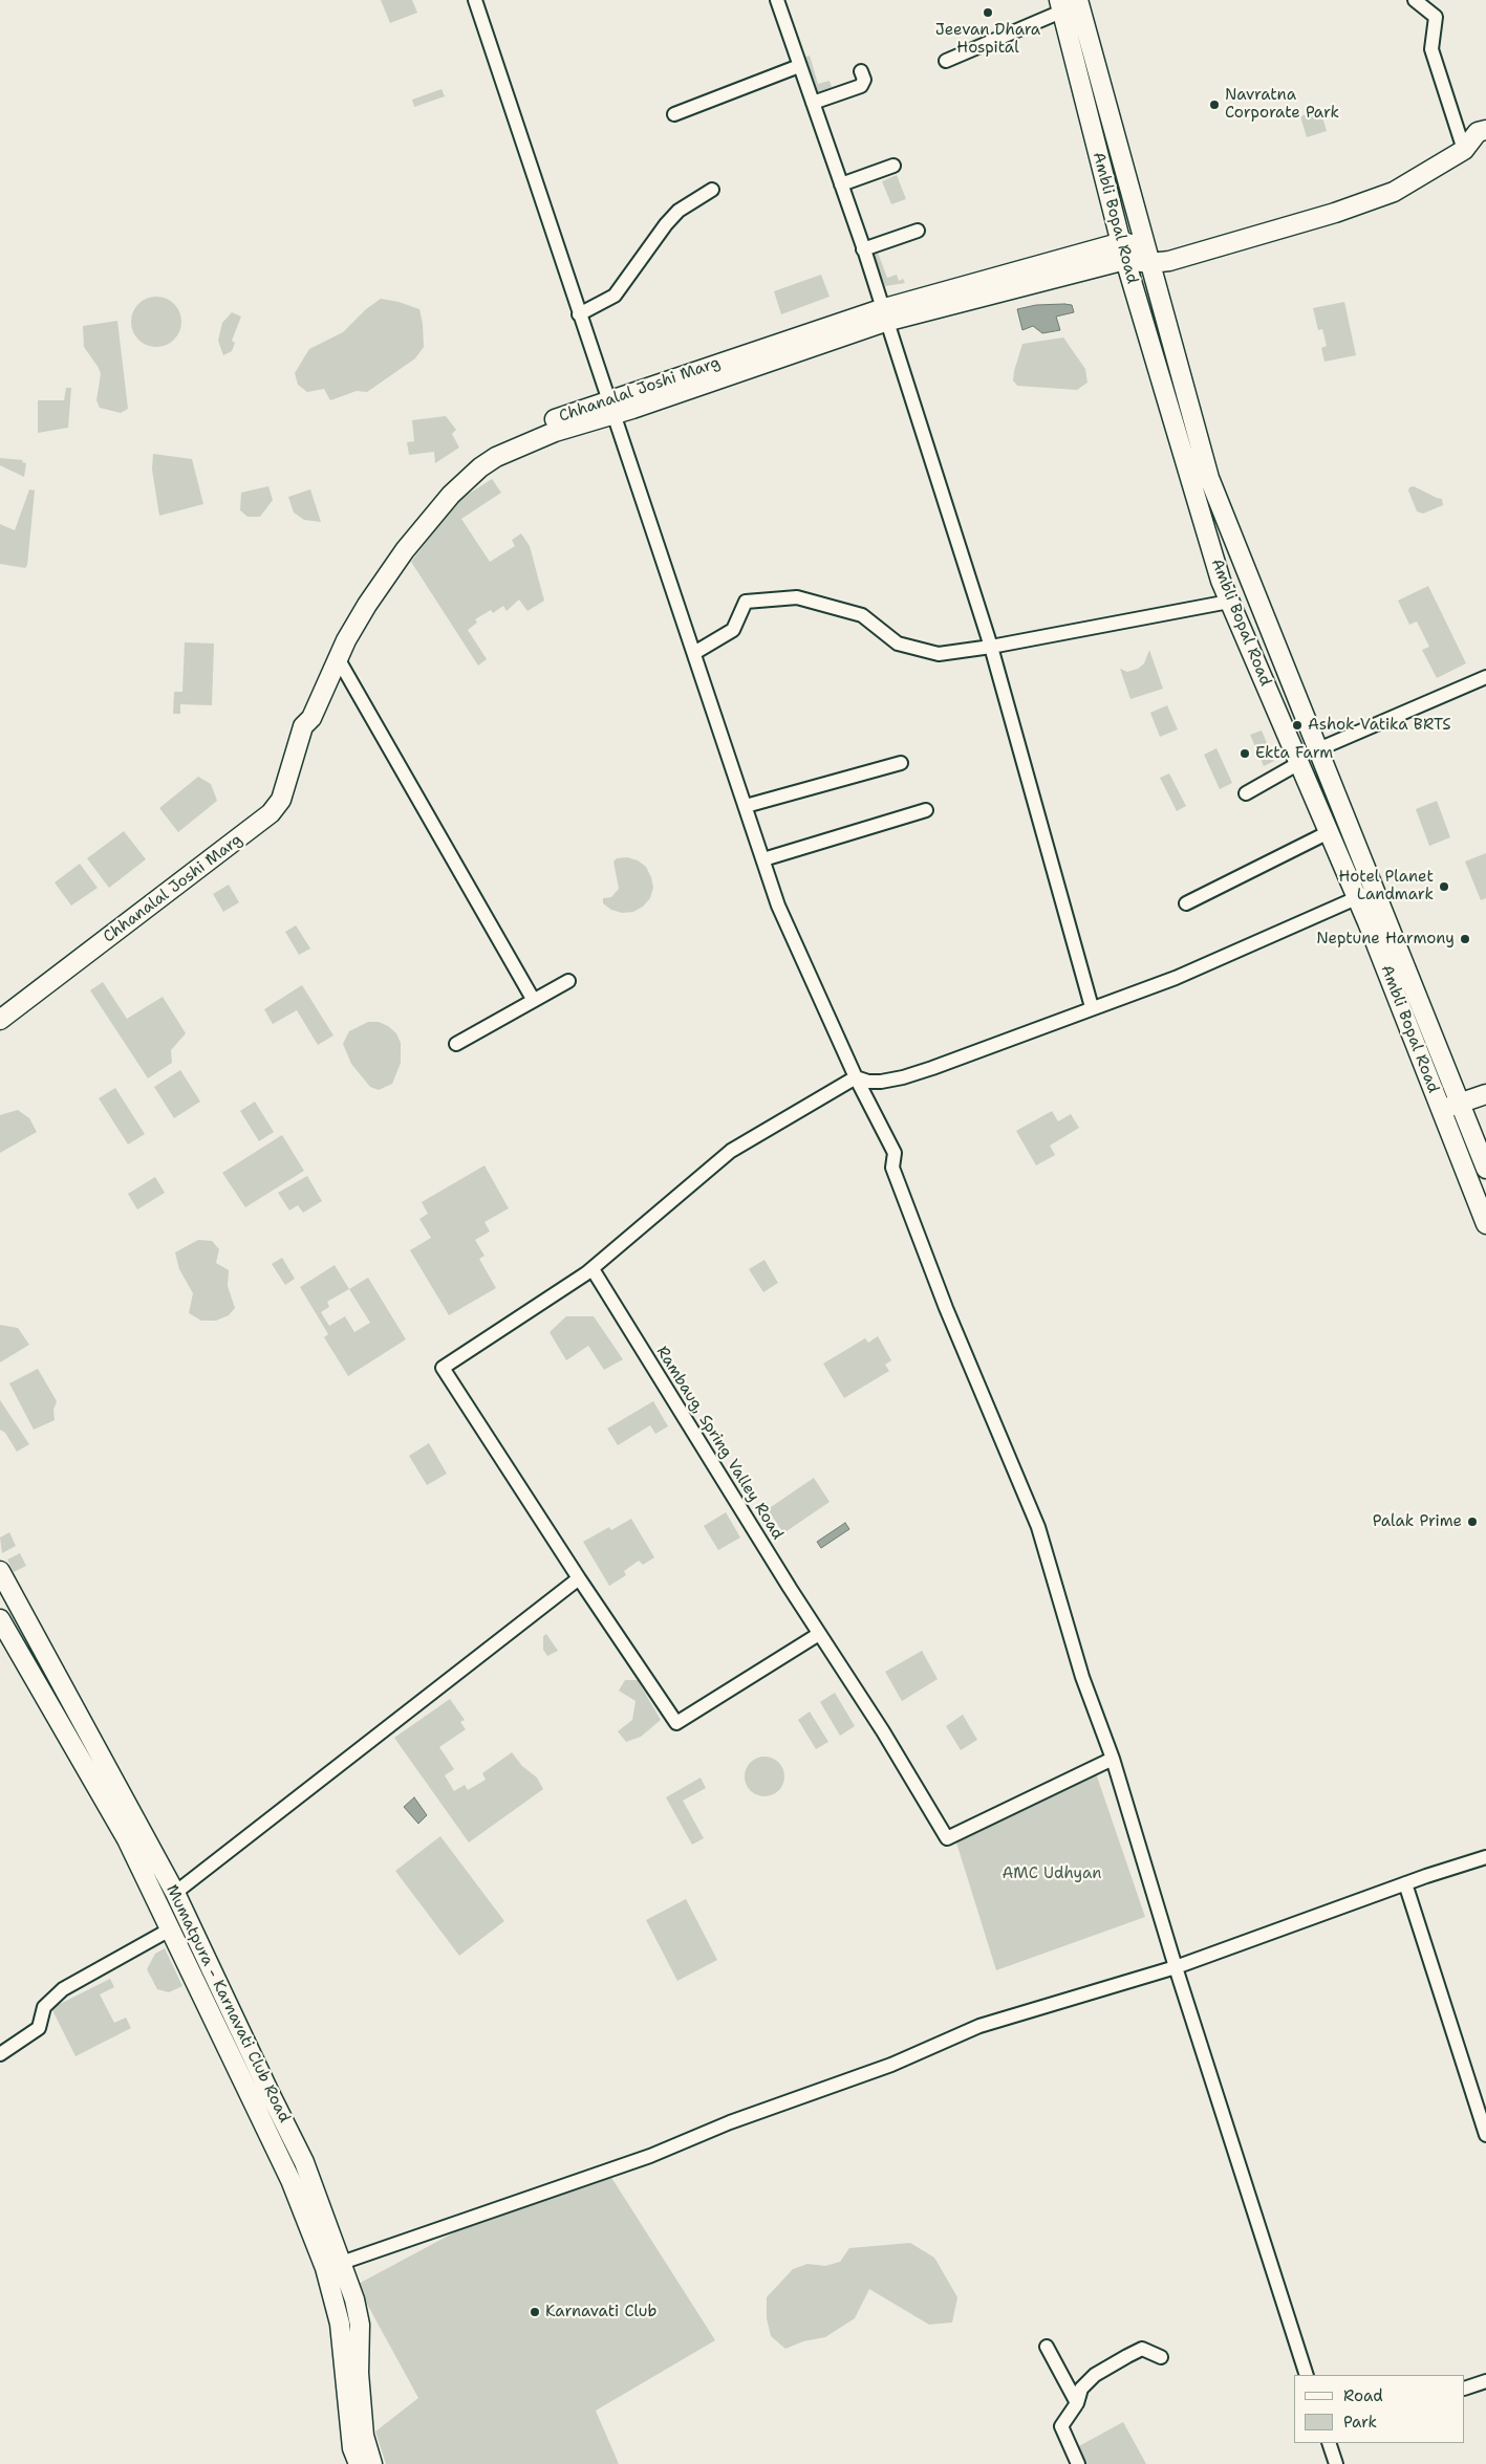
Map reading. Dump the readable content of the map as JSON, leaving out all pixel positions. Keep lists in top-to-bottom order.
{
  "streets": {
    "street": [
      "Ambli Bopal Road",
      "Chhanalal Joshi Marg",
      "Rambaug, Spring Valley Road",
      "Mumatpura - Karnavati Club Road"
    ]
  },
  "crossings": [
    ["Ambli Bopal Road", "Chhanalal Joshi Marg"]
  ],
  "parks": ["AMC Udhyan"],
  "places": [
    "Jeevan Dhara Hospital",
    "Navratna Corporate Park",
    "Ashok Vatika BRTS",
    "Ekta Farm",
    "Hotel Planet Landmark",
    "Neptune Harmony",
    "Palak Prime",
    "Karnavati Club"
  ],
  "legend": ["Road", "Park"]
}
